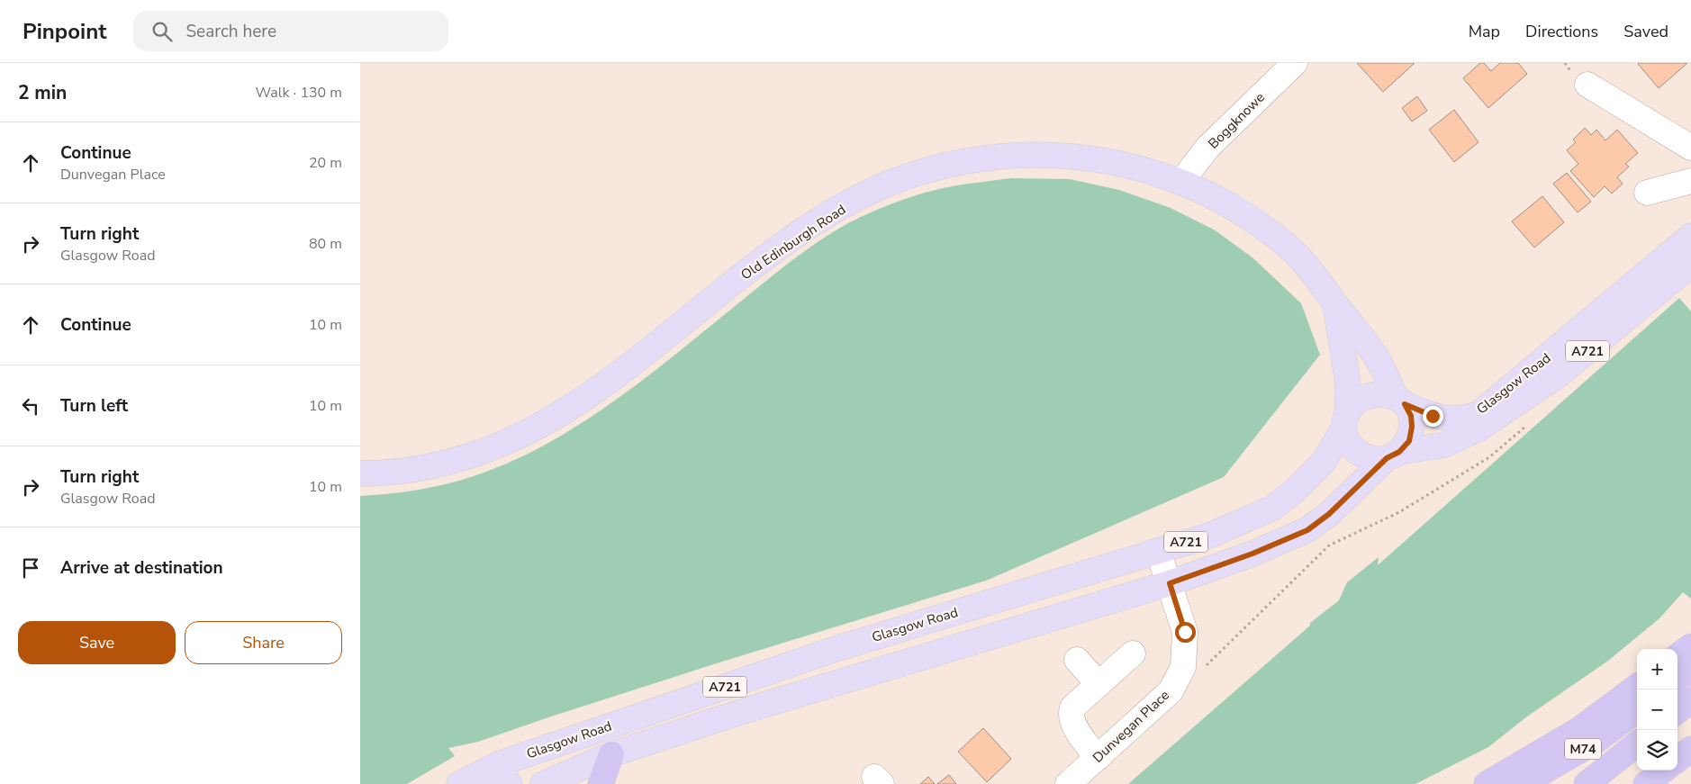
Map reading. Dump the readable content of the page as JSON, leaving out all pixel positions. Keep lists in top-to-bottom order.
{
  "streets": {
    "highway": ["M74"],
    "main road": ["Old Edinburgh Road", "A721", "Glasgow Road"],
    "street": ["Boggknowe", "Dunvegan Place"]
  },
  "crossings": [
    ["Boggknowe", "Old Edinburgh Road"],
    ["Old Edinburgh Road", "Glasgow Road"],
    ["Glasgow Road", "Dunvegan Place"]
  ],
  "page": {
    "header": "Pinpoint",
    "search": "Search here",
    "nav": ["Map", "Directions", "Saved"],
    "heading": ["2 min", "Walk · 130 m"],
    "list": [
      ["Continue", "Dunvegan Place", "20 m"],
      ["Turn right", "Glasgow Road", "80 m"],
      ["Continue", "10 m"],
      ["Turn left", "10 m"],
      ["Turn right", "Glasgow Road", "10 m"],
      "Arrive at destination"
    ],
    "buttons": ["Save", "Share"],
    "map_buttons": ["+", "−"]
  }
}
